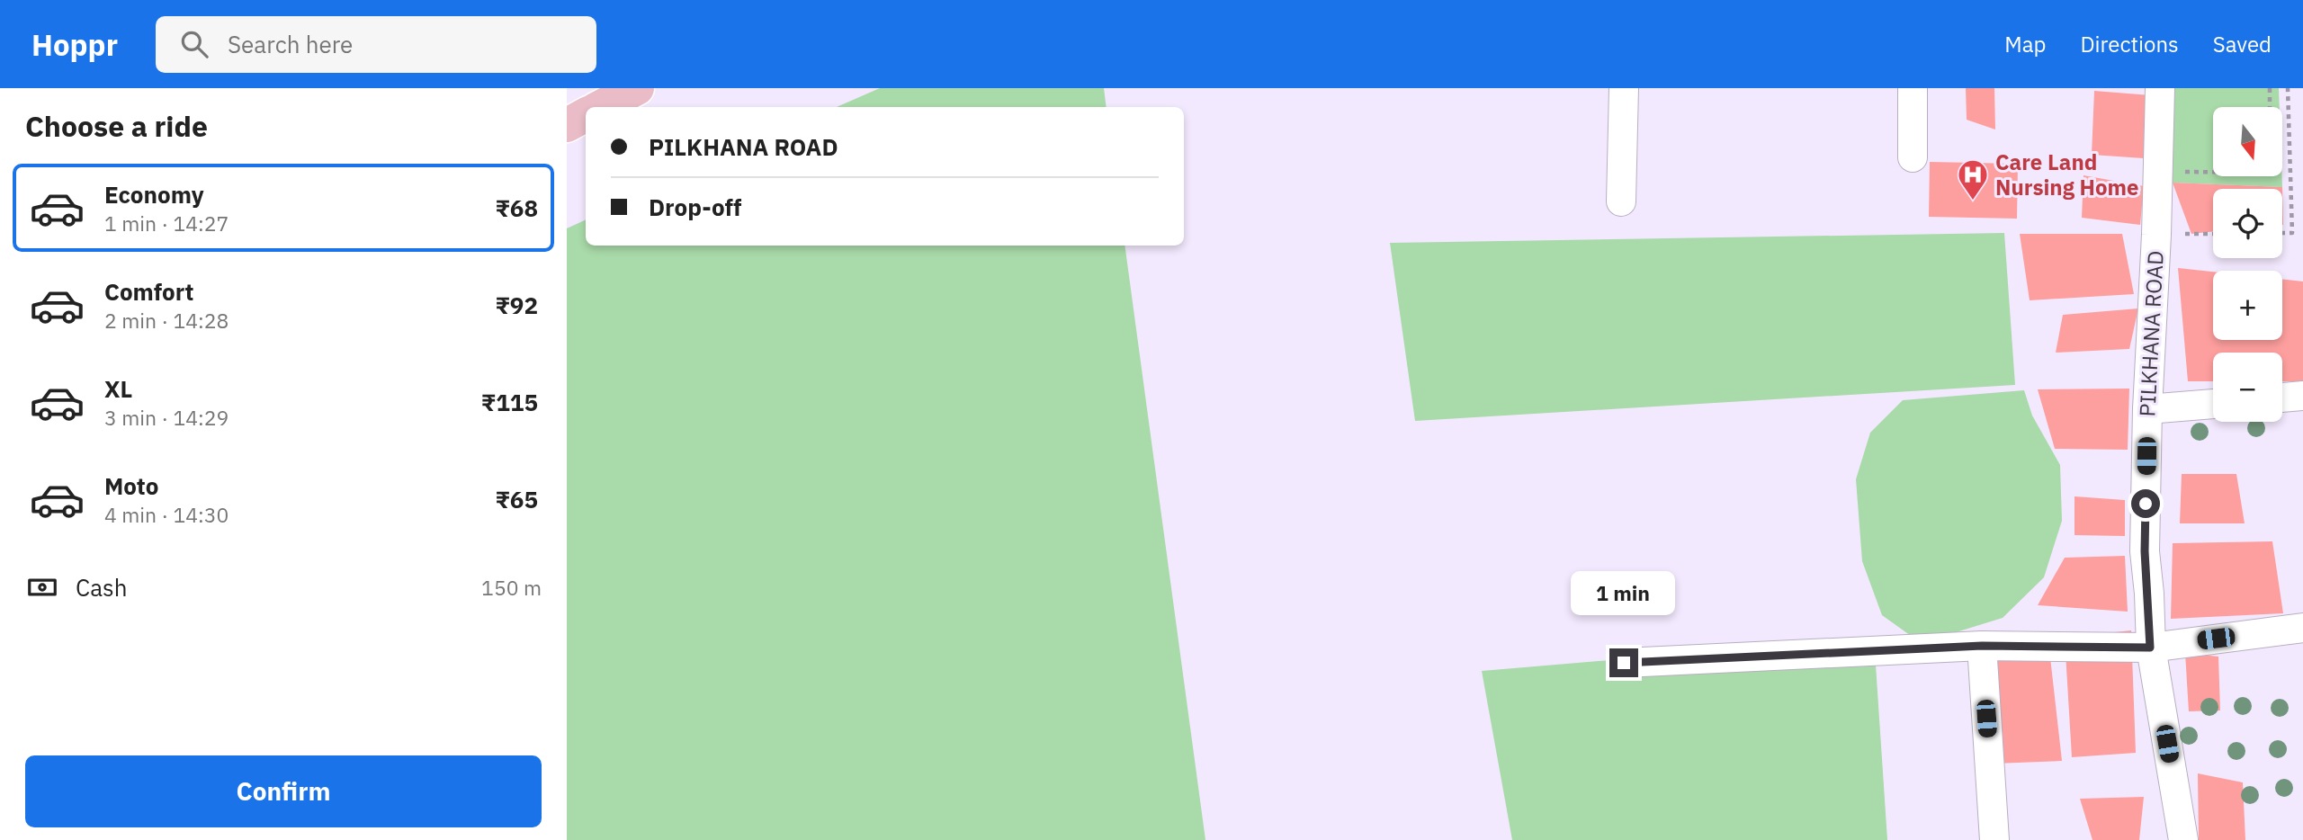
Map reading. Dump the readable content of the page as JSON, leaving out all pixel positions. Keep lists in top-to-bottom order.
{
  "streets": {
    "street": ["PILKHANA ROAD"]
  },
  "places": {
    "hospital": ["Care Land Nursing Home"]
  },
  "north": "bottom",
  "page": {
    "header": "Hoppr",
    "search": "Search here",
    "nav": ["Map", "Directions", "Saved"],
    "heading": "Choose a ride",
    "map_buttons": ["+", "−"],
    "banner": ["PILKHANA ROAD", "Drop-off"],
    "list": [
      {
        "name": "Economy",
        "note": "1 min · 14:27",
        "value": "₹68"
      },
      {
        "name": "Comfort",
        "note": "2 min · 14:28",
        "value": "₹92"
      },
      {
        "name": "XL",
        "note": "3 min · 14:29",
        "value": "₹115"
      },
      {
        "name": "Moto",
        "note": "4 min · 14:30",
        "value": "₹65"
      }
    ],
    "pay": ["Cash", "150 m"],
    "bubble": "1 min",
    "buttons": "Confirm"
  }
}
